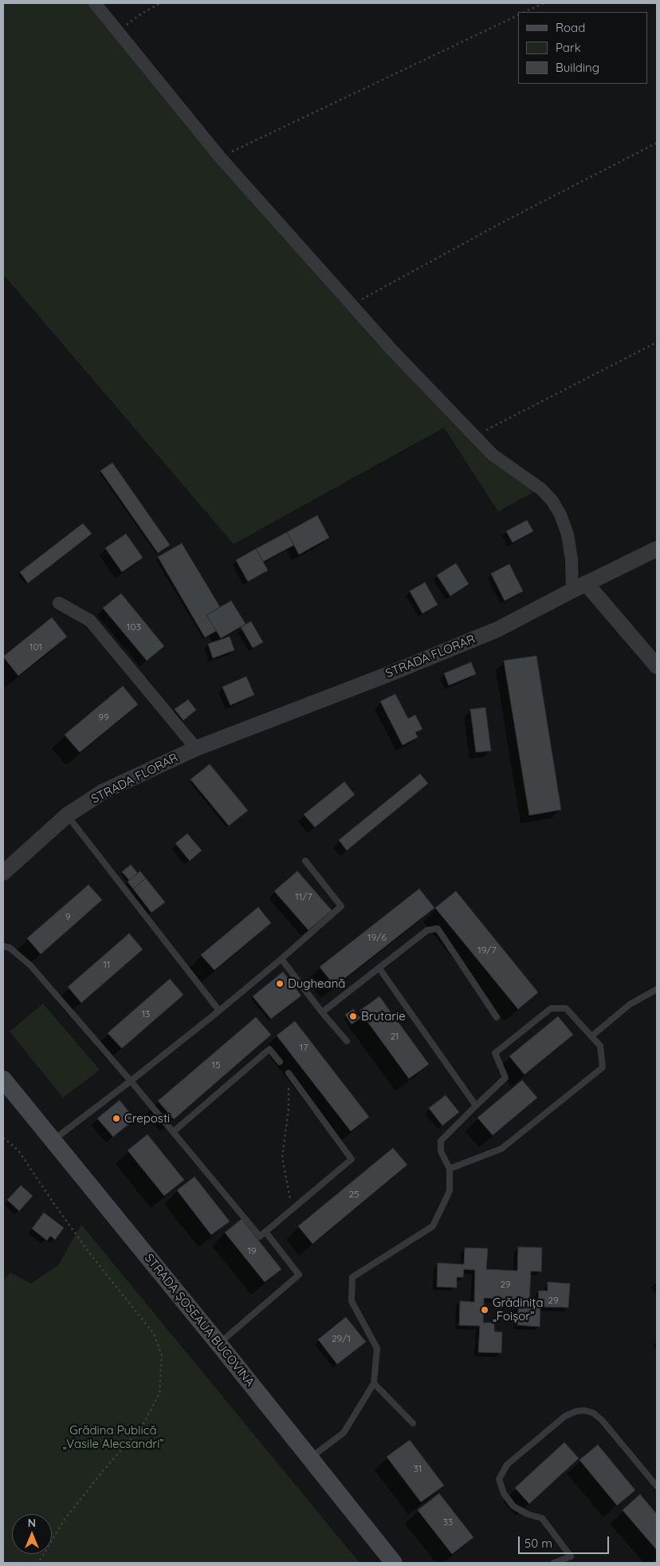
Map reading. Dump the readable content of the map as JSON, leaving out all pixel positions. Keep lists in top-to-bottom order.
{
  "streets": {
    "main road": ["STRADA ȘOSEAUA BUCOVINA"],
    "street": ["STRADA FLORAR"]
  },
  "parks": ["Grădina Publică „Vasile Alecsandri”"],
  "places": [
    "Dugheană",
    "Brutarie",
    "Creposti",
    "Grădinița „Foișor”"
  ],
  "house_numbers": [
    "103",
    "101",
    "99",
    "11/7",
    "9",
    "19/6",
    "19/7",
    "11",
    "13",
    "21",
    "17",
    "15",
    "25",
    "19",
    "29",
    "29",
    "29/1",
    "31",
    "33"
  ],
  "legend": ["Road", "Park", "Building"],
  "scale_bar": "50 m",
  "north": "top"
}
